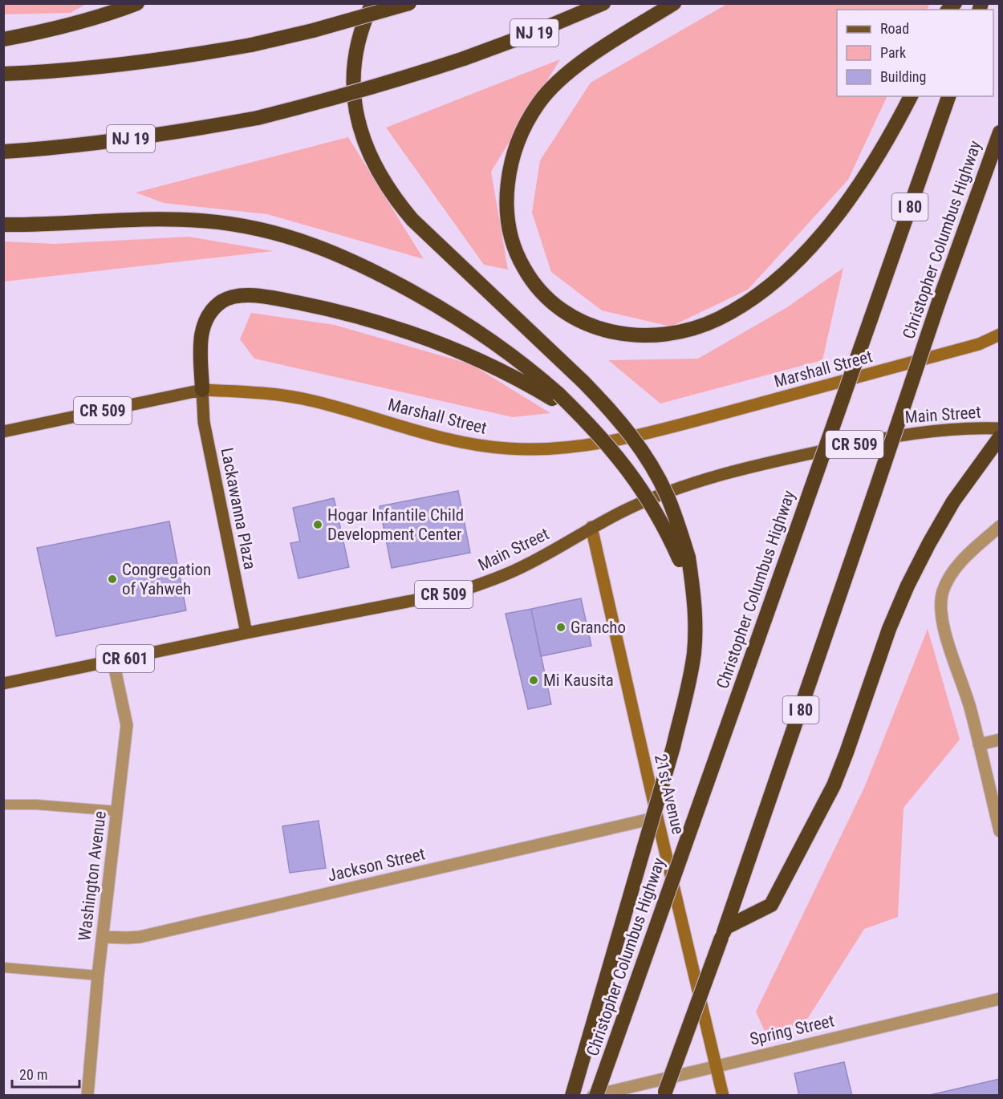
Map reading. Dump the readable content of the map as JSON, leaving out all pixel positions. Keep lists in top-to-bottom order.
{
  "streets": {
    "highway": ["NJ 19", "I 80", "Christopher Columbus Highway"],
    "main road": [
      "Marshall Street",
      "CR 509",
      "Main Street",
      "Lackawanna Plaza",
      "CR 601"
    ],
    "street": [
      "21st Avenue",
      "Jackson Street",
      "Washington Avenue",
      "Spring Street"
    ]
  },
  "crossings": [
    ["Christopher Columbus Highway", "Spring Street"],
    ["Marshall Street", "Lackawanna Plaza"],
    ["Main Street", "Lackawanna Plaza"],
    ["Main Street", "21st Avenue"],
    ["Main Street", "Washington Avenue"],
    ["21st Avenue", "Jackson Street"],
    ["21st Avenue", "Spring Street"],
    ["Jackson Street", "Washington Avenue"]
  ],
  "places": [
    "Hogar Infantile Child Development Center",
    "Congregation of Yahweh",
    "Grancho",
    "Mi Kausita"
  ],
  "legend": ["Road", "Park", "Building"],
  "scale_bar": "20 m"
}
